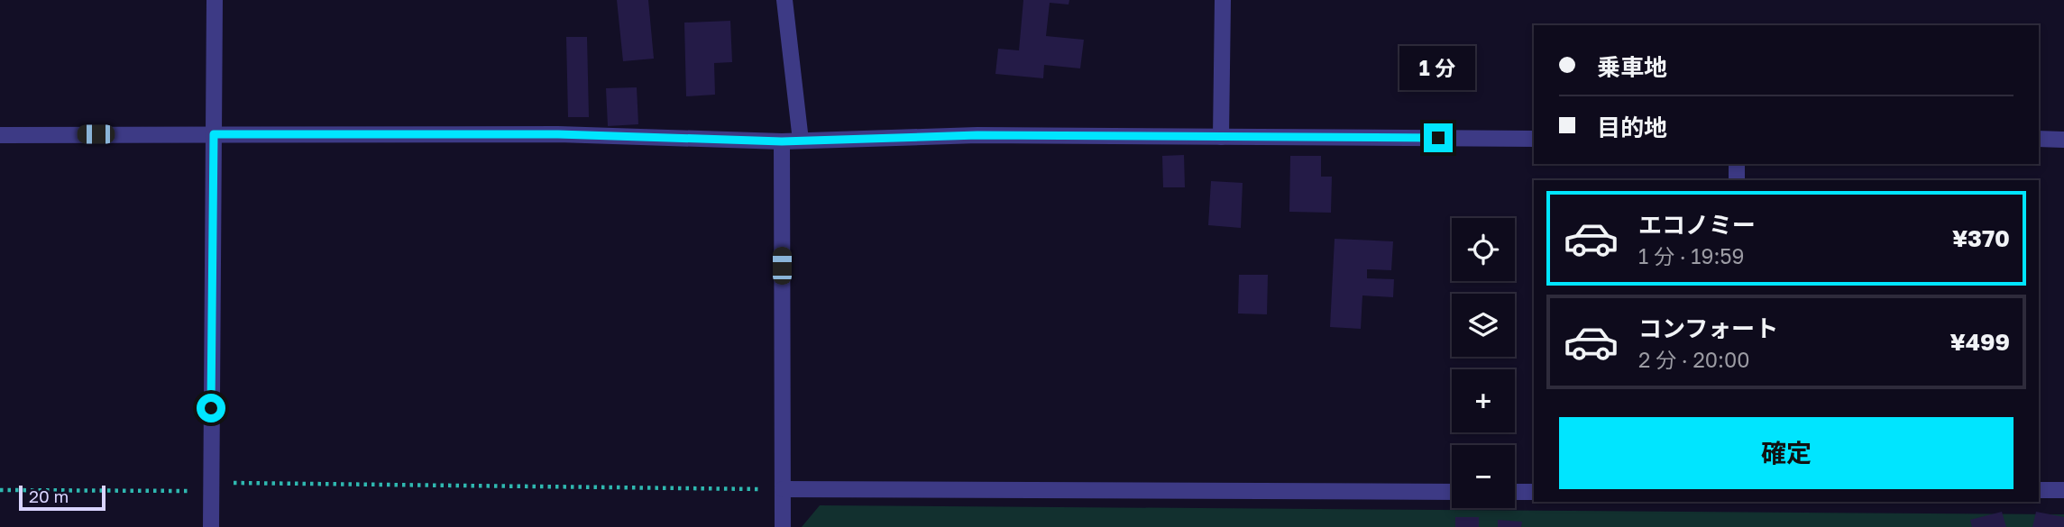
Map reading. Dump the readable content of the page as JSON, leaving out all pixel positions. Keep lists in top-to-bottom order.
{
  "scale_bar": "20 m",
  "page": {
    "banner": ["乗車地", "目的地"],
    "bubble": "1 分",
    "list": [
      {
        "name": "エコノミー",
        "note": "1 分 · 19:59",
        "value": "¥370"
      },
      {
        "name": "コンフォート",
        "note": "2 分 · 20:00",
        "value": "¥499"
      }
    ],
    "map_buttons": ["+", "−"],
    "buttons": "確定",
    "scale": "20 m"
  }
}
